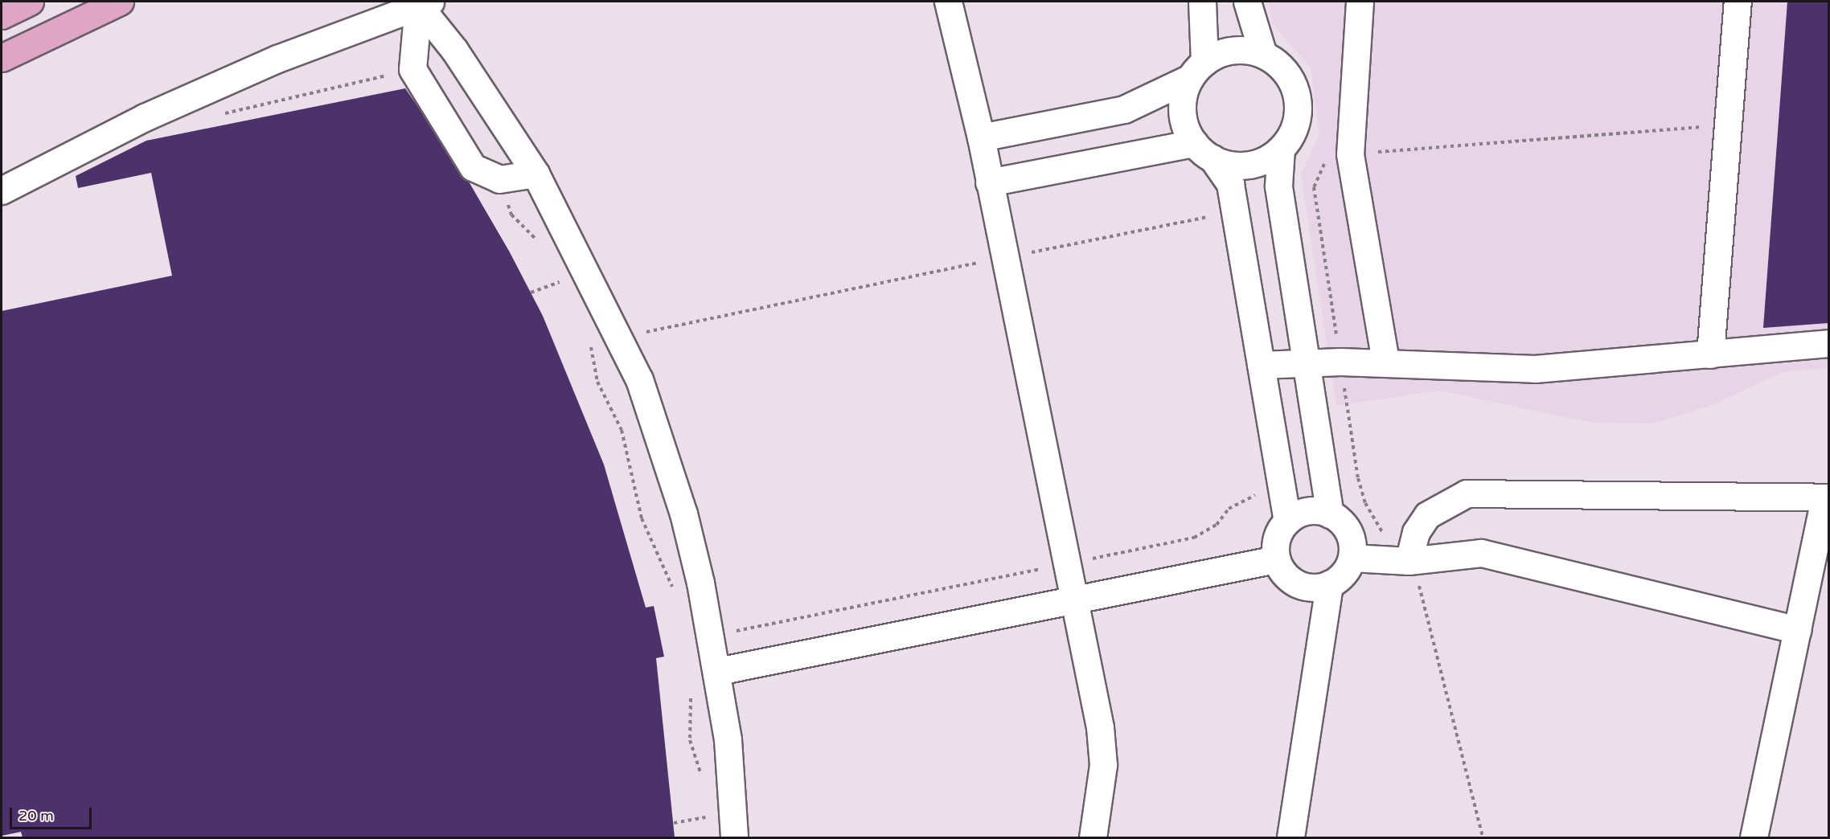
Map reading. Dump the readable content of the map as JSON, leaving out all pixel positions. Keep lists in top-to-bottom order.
{
  "scale_bar": "20 m"
}
